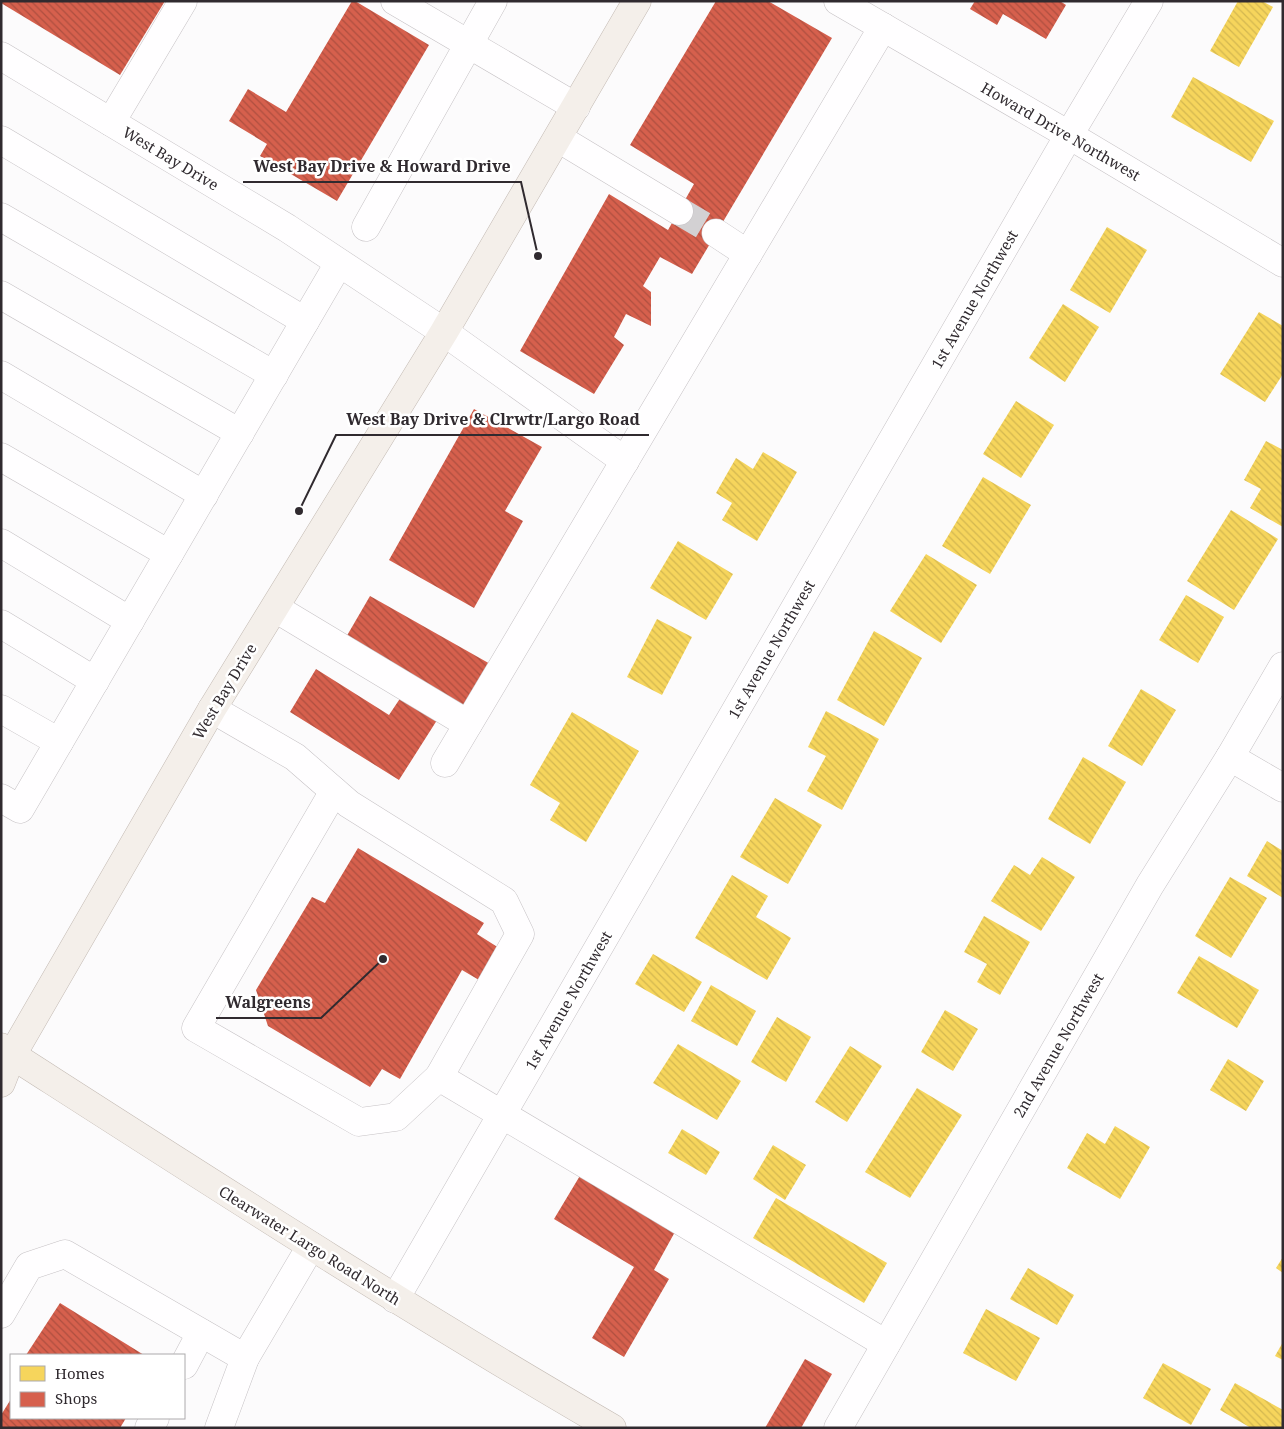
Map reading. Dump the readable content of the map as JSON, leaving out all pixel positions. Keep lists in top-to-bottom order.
{
  "streets": {
    "main road": ["West Bay Drive", "Clearwater Largo Road North"],
    "street": ["Howard Drive Northwest", "1st Avenue Northwest", "2nd Avenue Northwest"]
  },
  "crossings": [
    ["Howard Drive Northwest", "1st Avenue Northwest"],
    ["West Bay Drive", "Clearwater Largo Road North"],
    ["1st Avenue Northwest", "Clearwater Largo Road North"]
  ],
  "places": ["West Bay Drive & Howard Drive", "West Bay Drive & Clrwtr/Largo Road", "Walgreens"],
  "legend": ["Homes", "Shops"]
}
